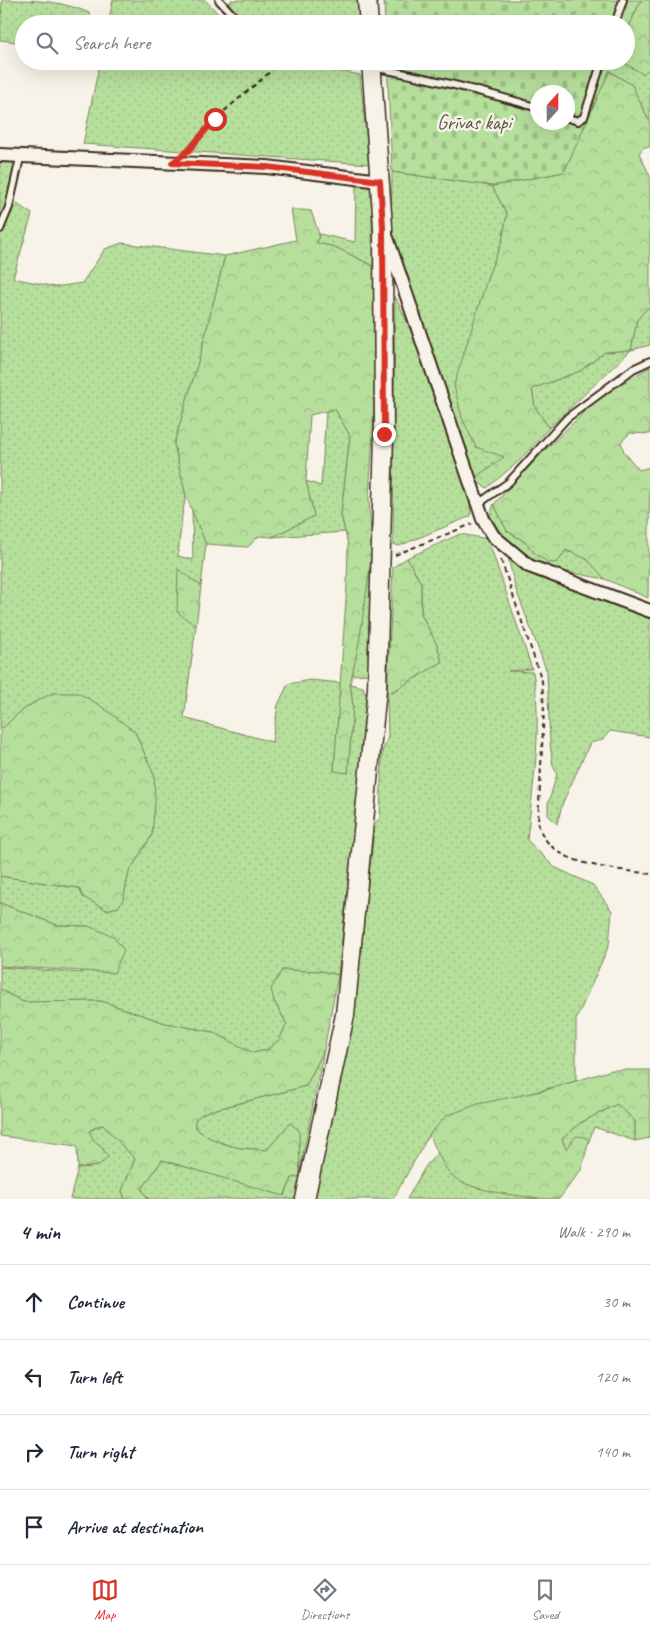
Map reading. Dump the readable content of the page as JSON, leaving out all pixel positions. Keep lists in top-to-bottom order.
{
  "parks": ["Grīvas kapi"],
  "north": "top",
  "page": {
    "search": "Search here",
    "heading": ["4 min", "Walk · 290 m"],
    "list": [
      ["Continue", "30 m"],
      ["Turn left", "120 m"],
      ["Turn right", "140 m"],
      "Arrive at destination"
    ],
    "nav": ["Map", "Directions", "Saved"]
  }
}
